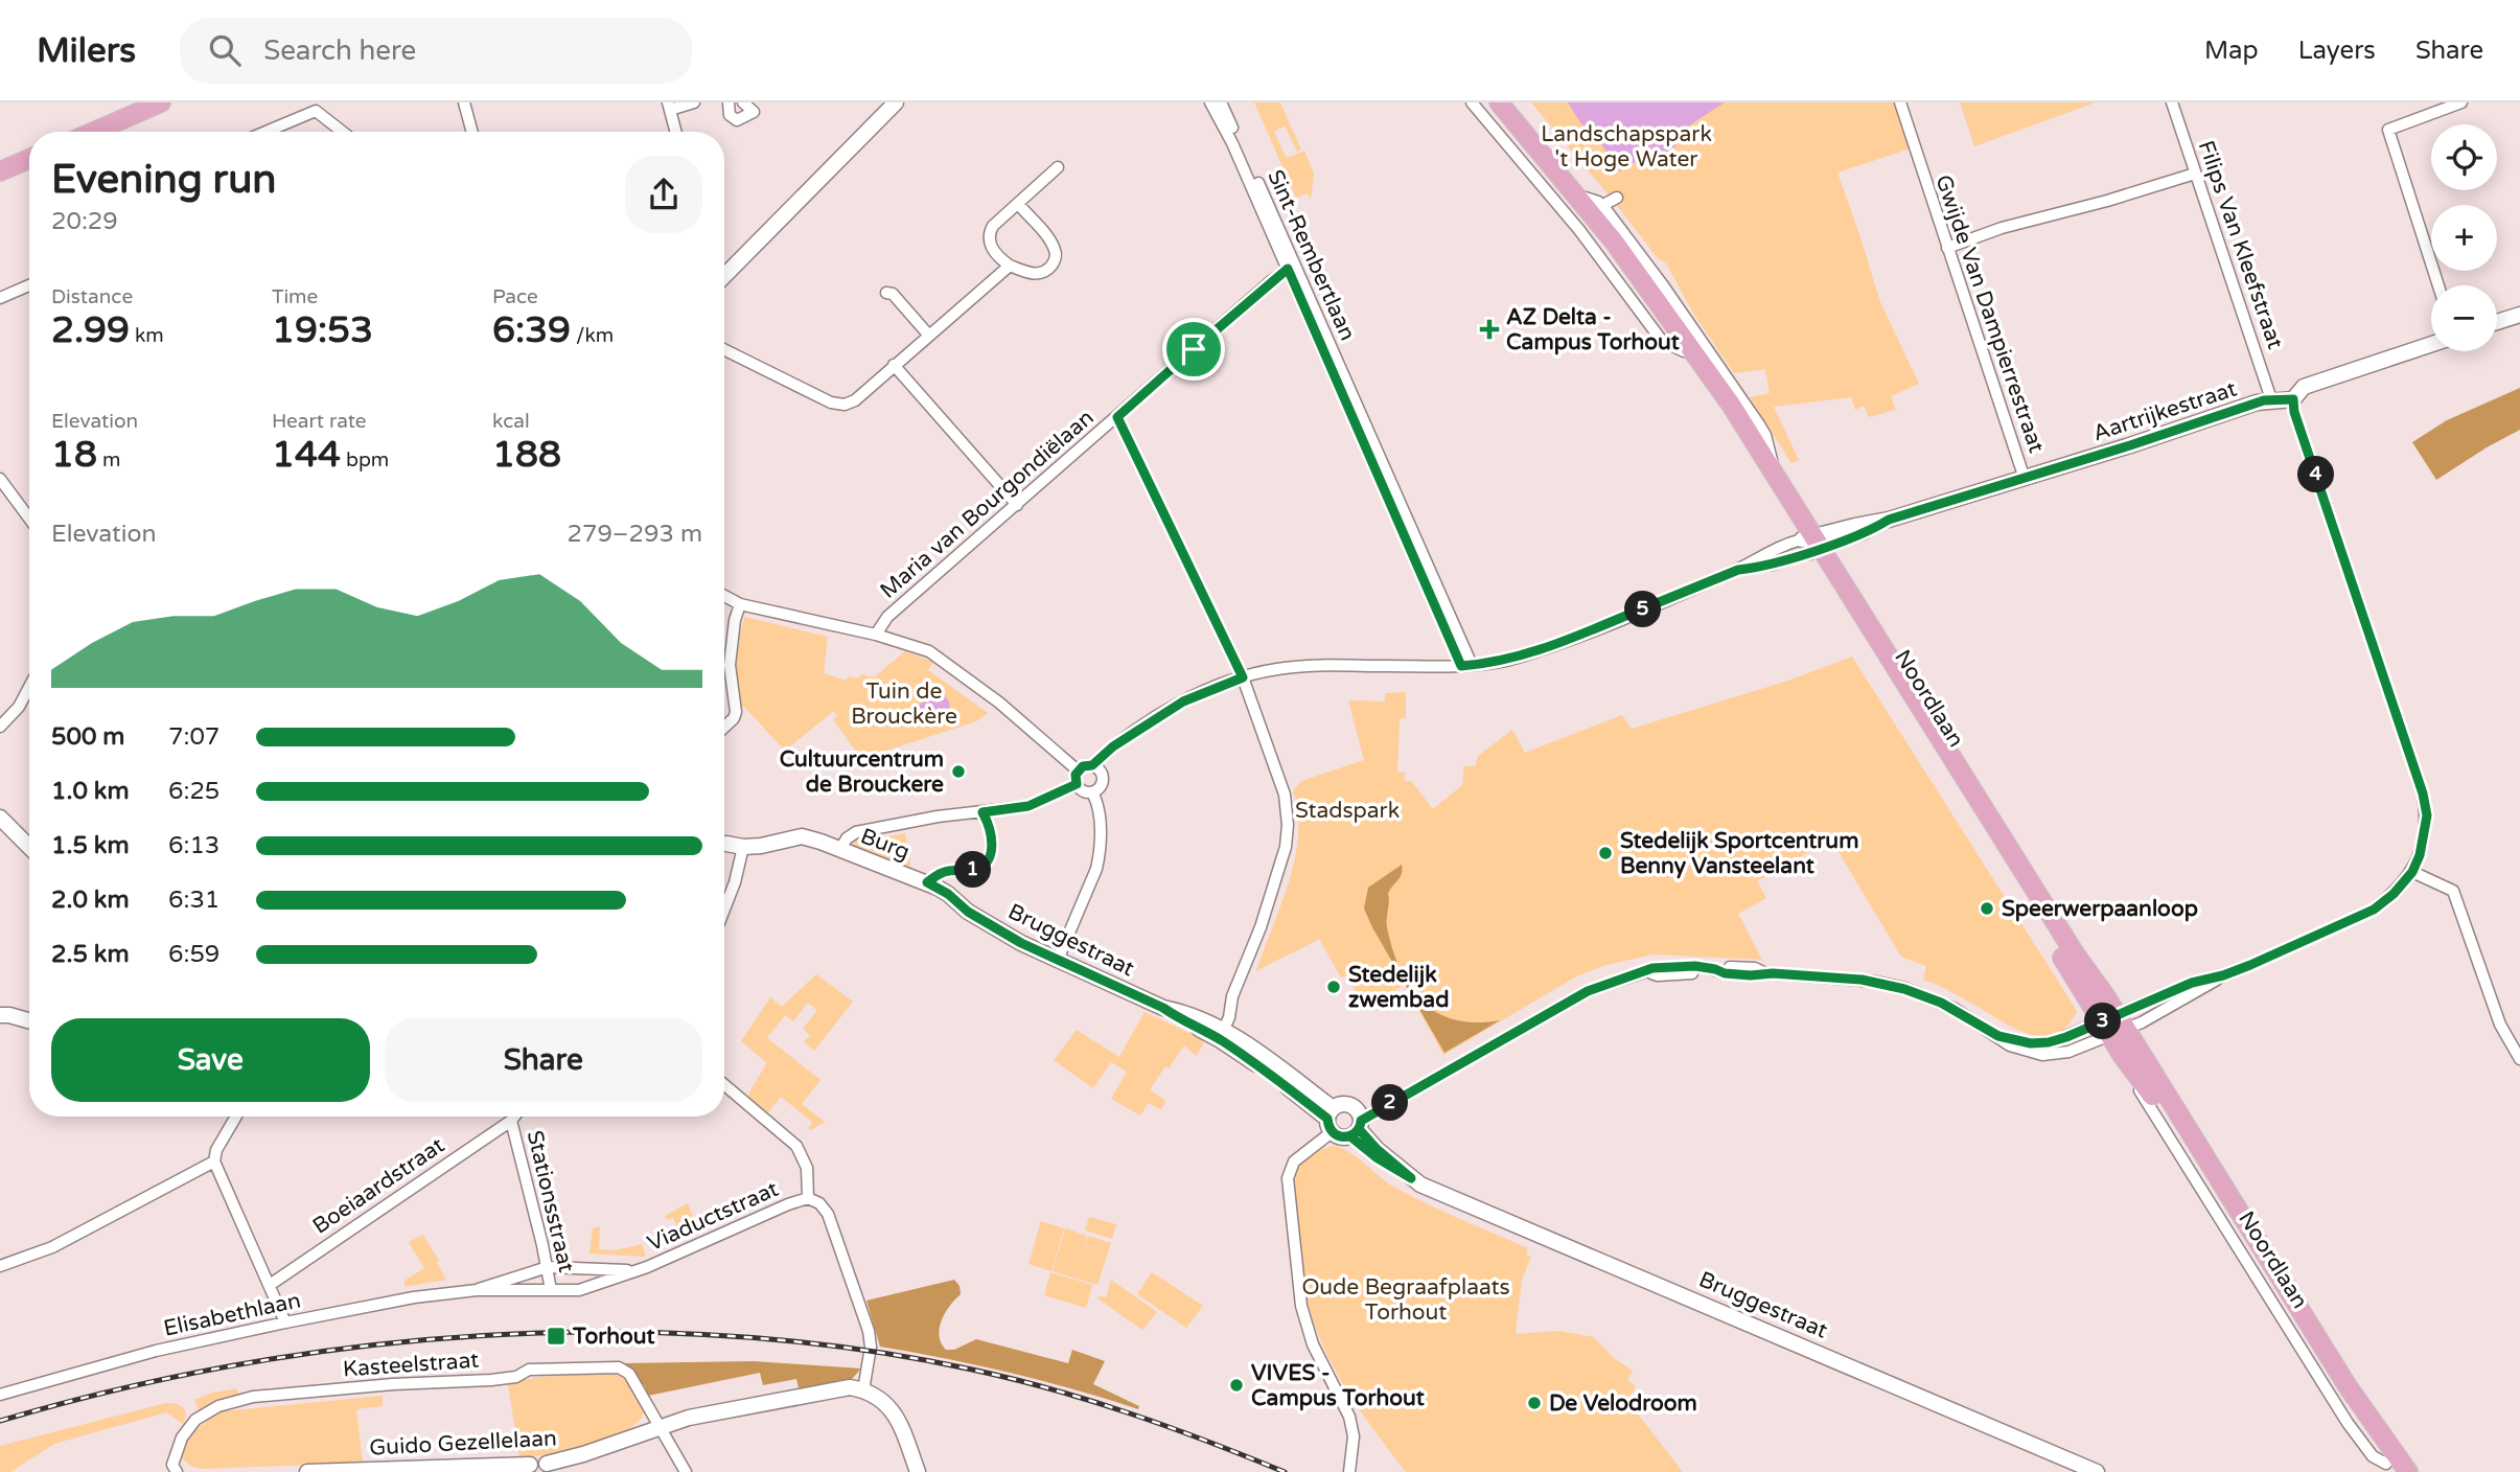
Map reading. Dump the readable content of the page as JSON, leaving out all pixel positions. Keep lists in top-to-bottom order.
{
  "streets": {
    "main road": ["Noordlaan"],
    "street": [
      "Filips Van Kleefstraat",
      "Sint-Rembertlaan",
      "Gwijde Van Dampierrestraat",
      "Aartrijkestraat",
      "Maria van Bourgondiëlaan",
      "Burg",
      "Bruggestraat",
      "Boeiaardstraat",
      "Stationsstraat",
      "Viaductstraat",
      "Elisabethlaan",
      "Kasteelstraat",
      "Guido Gezellelaan"
    ]
  },
  "crossings": [
    ["Filips Van Kleefstraat", "Aartrijkestraat"],
    ["Sint-Rembertlaan", "Aartrijkestraat"],
    ["Sint-Rembertlaan", "Maria van Bourgondiëlaan"],
    ["Gwijde Van Dampierrestraat", "Aartrijkestraat"],
    ["Aartrijkestraat", "Noordlaan"],
    ["Burg", "Bruggestraat"],
    ["Boeiaardstraat", "Stationsstraat"],
    ["Stationsstraat", "Viaductstraat"],
    ["Stationsstraat", "Elisabethlaan"],
    ["Viaductstraat", "Elisabethlaan"],
    ["Kasteelstraat", "Guido Gezellelaan"]
  ],
  "parks": [
    "Landschapspark 't Hoge Water",
    "Tuin de Brouckère",
    "Stadspark",
    "Oude Begraafplaats Torhout"
  ],
  "places": {
    "health": ["AZ Delta - Campus Torhout"],
    "other": [
      "Cultuurcentrum de Brouckere",
      "Stedelijk Sportcentrum Benny Vansteelant",
      "Speerwerpaanloop",
      "Stedelijk zwembad",
      "VIVES - Campus Torhout",
      "De Velodroom"
    ],
    "transit": ["Torhout"]
  },
  "page": {
    "header": "Milers",
    "search": "Search here",
    "nav": ["Map", "Layers", "Share"],
    "map_buttons": ["+", "−"],
    "heading": ["Evening run", "20:29"],
    "stats": [
      ["Distance", "2.99 km"],
      ["Time", "19:53"],
      ["Pace", "6:39 /km"],
      ["Elevation", "18 m"],
      ["Heart rate", "144 bpm"],
      ["kcal", "188"]
    ],
    "pins": [
      "4",
      "5",
      "1",
      "3",
      "2"
    ],
    "chart": ["Elevation", "279–293 m"],
    "list": [
      {
        "name": "500 m",
        "note": "7:07"
      },
      {
        "name": "1.0 km",
        "note": "6:25"
      },
      {
        "name": "1.5 km",
        "note": "6:13"
      },
      {
        "name": "2.0 km",
        "note": "6:31"
      },
      {
        "name": "2.5 km",
        "note": "6:59"
      }
    ],
    "buttons": ["Save", "Share"]
  }
}
